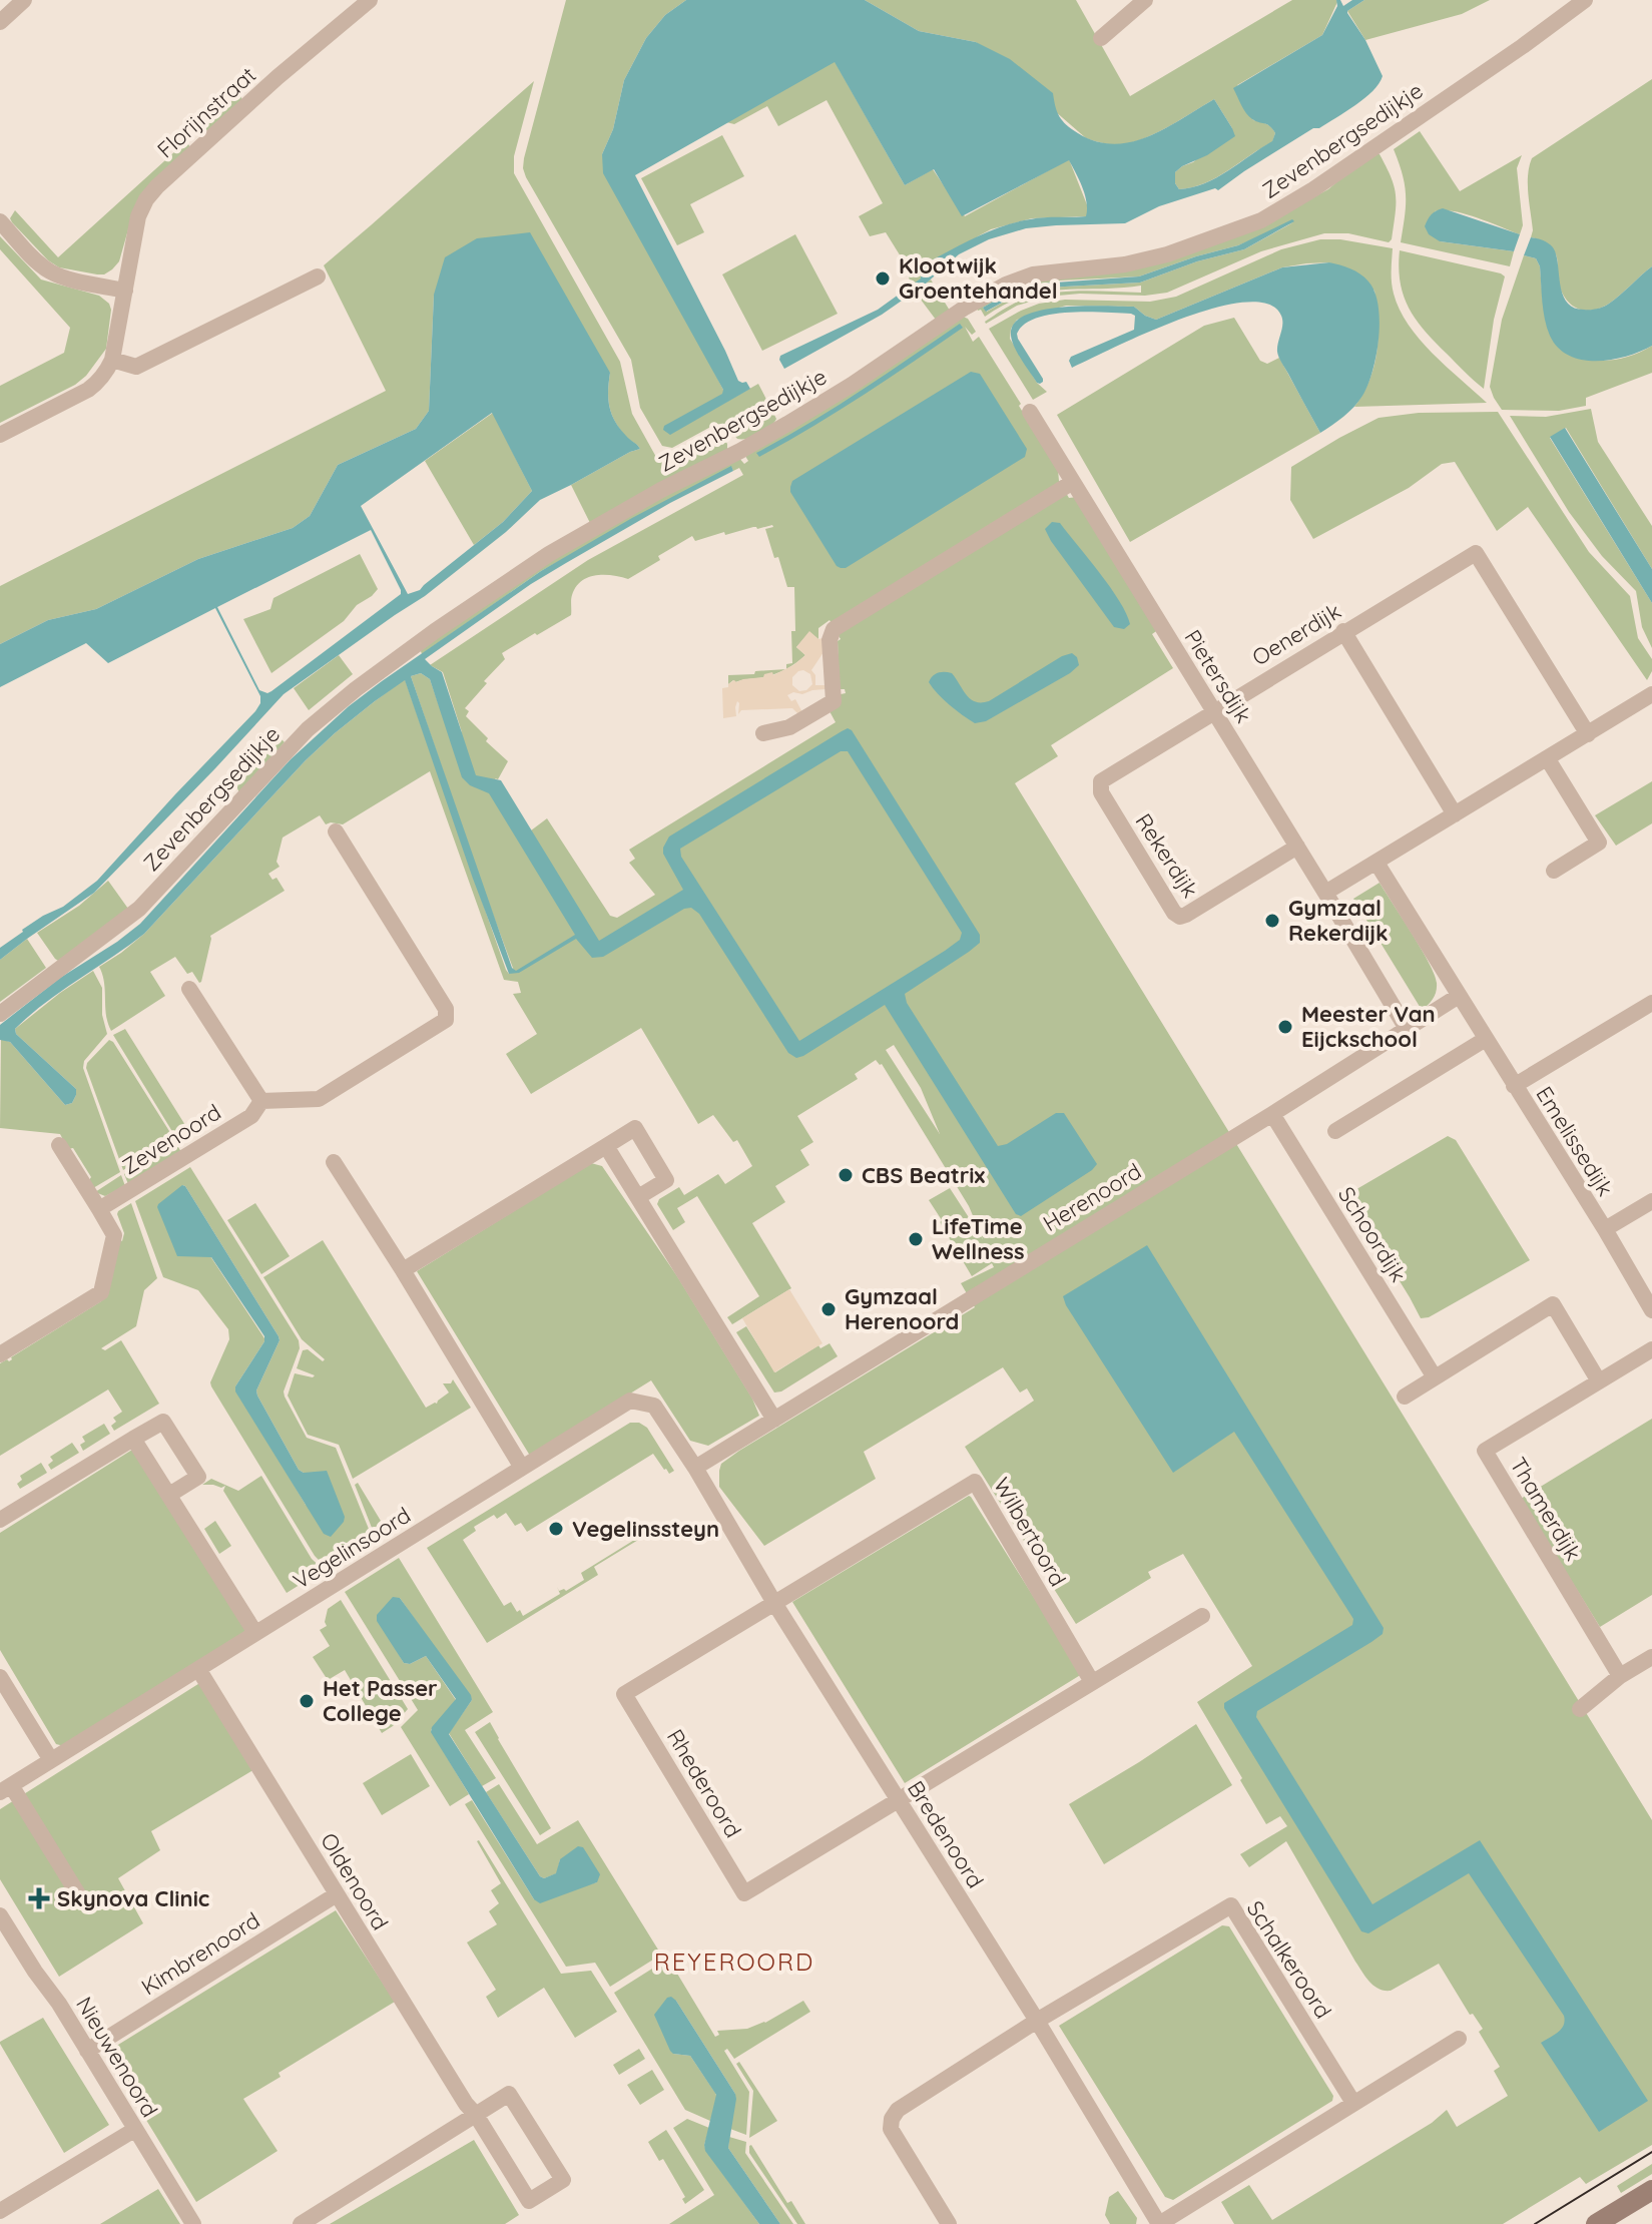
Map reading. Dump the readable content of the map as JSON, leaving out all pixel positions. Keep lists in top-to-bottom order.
{
  "streets": {
    "street": [
      "Florijnstraat",
      "Zevenbergsedijkje",
      "Oenerdijk",
      "Pietersdijk",
      "Rekerdijk",
      "Zevenoord",
      "Emelissedijk",
      "Herenoord",
      "Schoordijk",
      "Thamerdijk",
      "Wilbertoord",
      "Vegelinsoord",
      "Rhederoord",
      "Bredenoord",
      "Oldenoord",
      "Kimbrenoord",
      "Schalkeroord",
      "Nieuwenoord"
    ]
  },
  "crossings": [
    ["Oenerdijk", "Pietersdijk"],
    ["Oenerdijk", "Rekerdijk"],
    ["Pietersdijk", "Rekerdijk"],
    ["Pietersdijk", "Herenoord"],
    ["Emelissedijk", "Herenoord"],
    ["Herenoord", "Schoordijk"],
    ["Herenoord", "Vegelinsoord"],
    ["Herenoord", "Bredenoord"],
    ["Wilbertoord", "Rhederoord"],
    ["Wilbertoord", "Bredenoord"],
    ["Vegelinsoord", "Bredenoord"],
    ["Vegelinsoord", "Oldenoord"],
    ["Rhederoord", "Bredenoord"],
    ["Bredenoord", "Schalkeroord"],
    ["Oldenoord", "Kimbrenoord"],
    ["Kimbrenoord", "Nieuwenoord"]
  ],
  "districts": ["REYEROORD"],
  "places": {
    "other": [
      "Klootwijk Groentehandel",
      "Gymzaal Rekerdijk",
      "Meester Van Eijckschool",
      "CBS Beatrix",
      "LifeTime Wellness",
      "Gymzaal Herenoord",
      "Vegelinssteyn",
      "Het Passer College"
    ],
    "health": ["Skynova Clinic"]
  }
}
